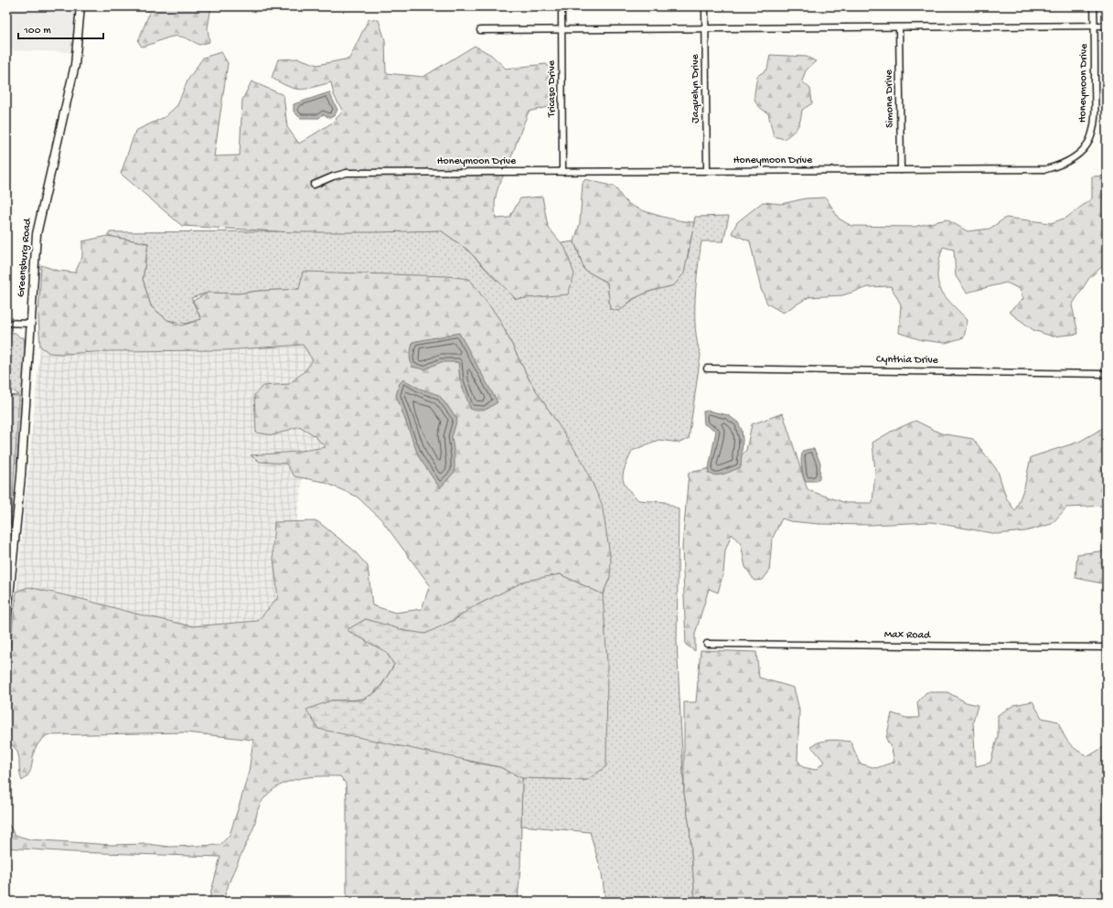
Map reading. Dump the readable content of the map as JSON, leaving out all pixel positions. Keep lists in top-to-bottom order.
{
  "streets": {
    "main road": ["Greensburg Road"],
    "street": [
      "Honeymoon Drive",
      "Tricaso Drive",
      "Jaquelyn Drive",
      "Simone Drive",
      "Cynthia Drive",
      "Max Road"
    ]
  },
  "crossings": [
    ["Honeymoon Drive", "Tricaso Drive"],
    ["Honeymoon Drive", "Jaquelyn Drive"],
    ["Honeymoon Drive", "Simone Drive"]
  ],
  "scale_bar": "100 m"
}
